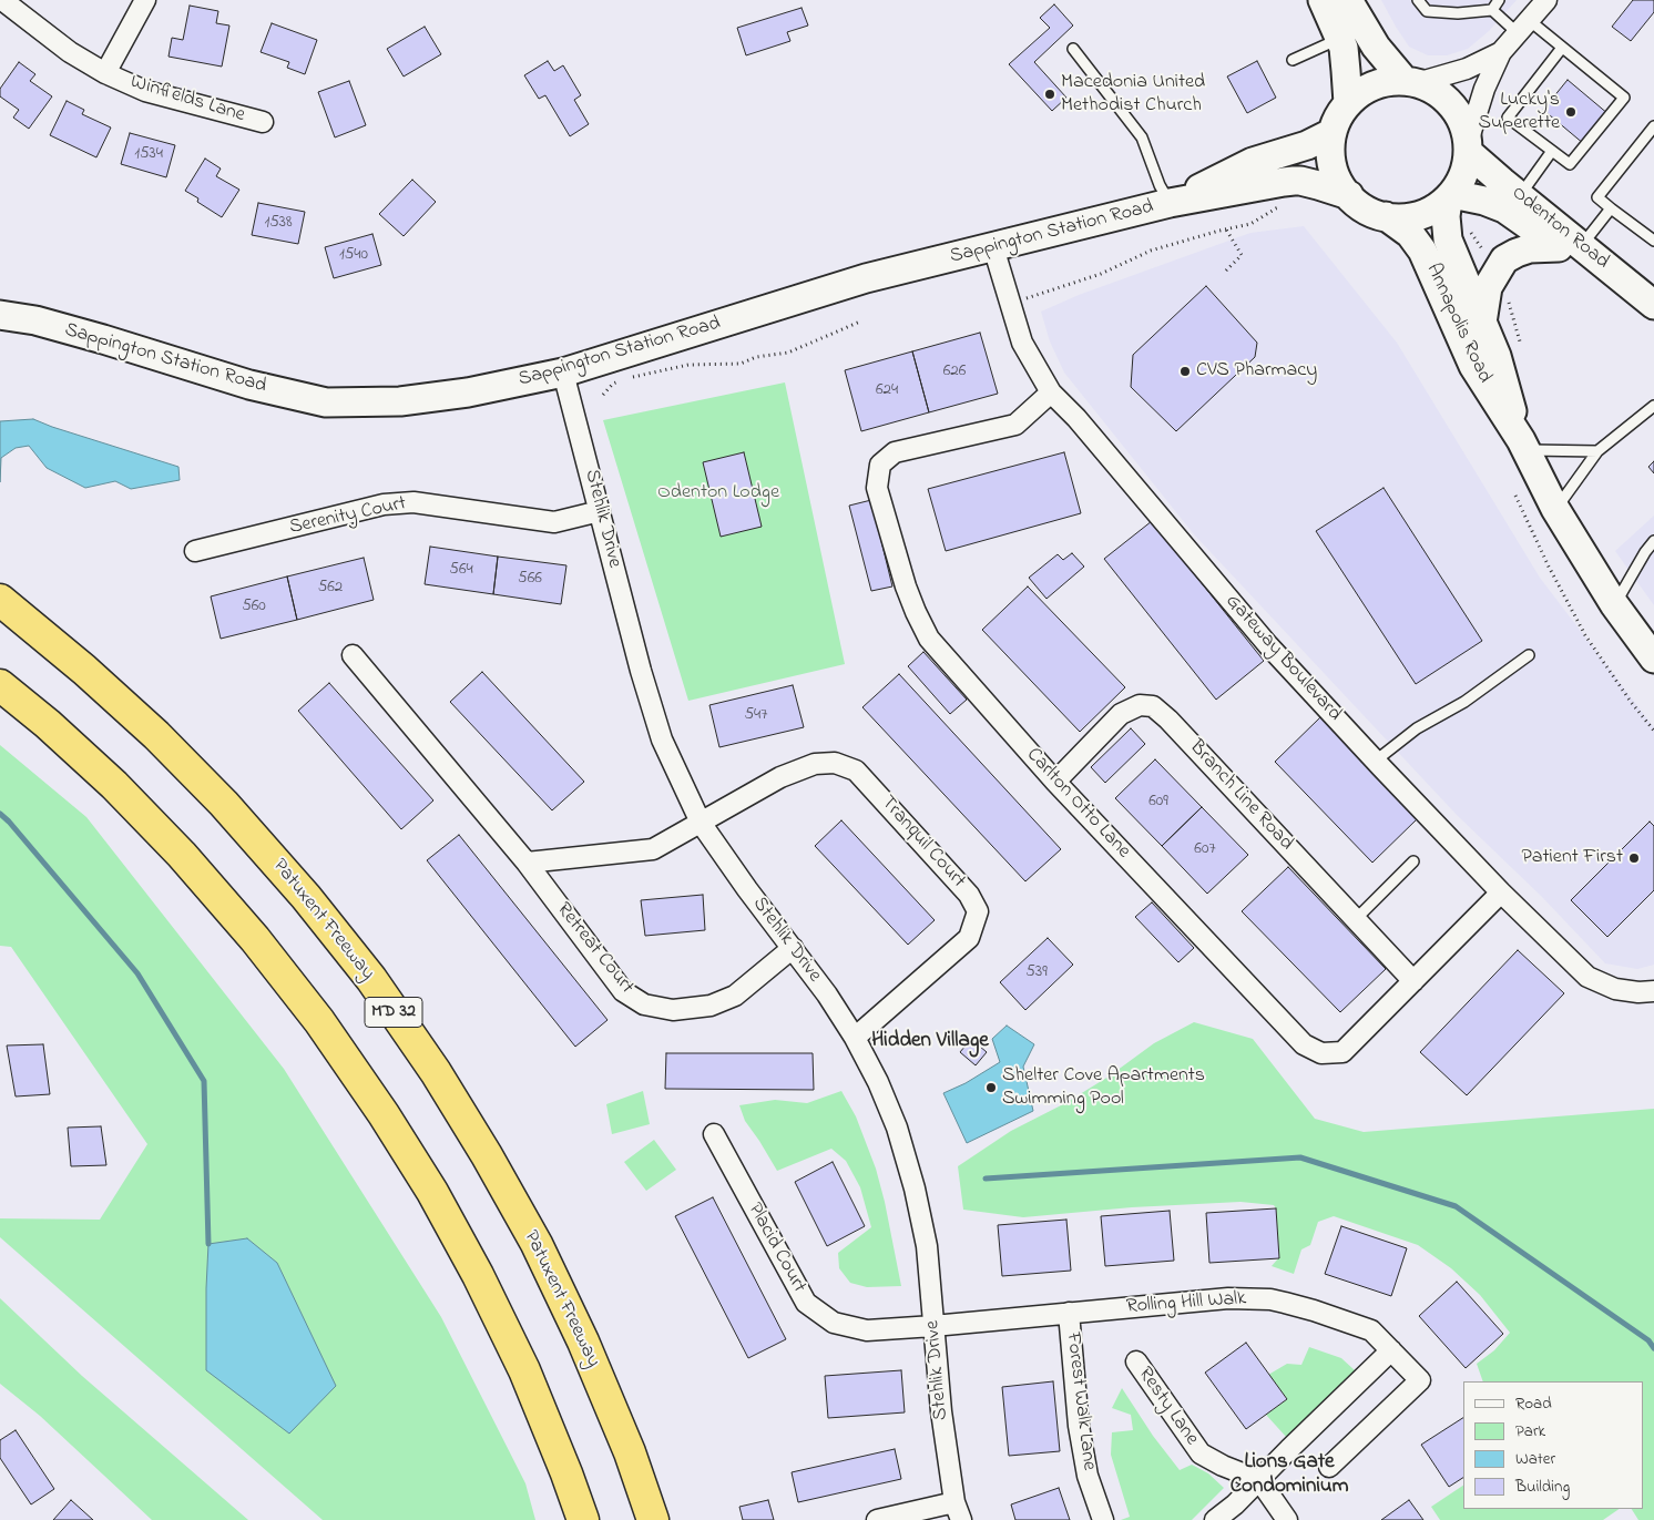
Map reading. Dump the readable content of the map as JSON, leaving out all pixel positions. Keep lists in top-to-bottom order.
{
  "streets": {
    "highway": ["Patuxent Freeway", "MD 32"],
    "main road": ["Odenton Road", "Sappington Station Road", "Annapolis Road"],
    "street": [
      "Winfields Lane",
      "Serenity Court",
      "Stehlik Drive",
      "Gateway Boulevard",
      "Branch Line Road",
      "Carlton Otto Lane",
      "Tranquil Court",
      "Retreat Court",
      "Placid Court",
      "Rolling Hill Walk",
      "Forest Walk Lane",
      "Resty Lane"
    ]
  },
  "crossings": [
    ["Odenton Road", "Sappington Station Road"],
    ["Odenton Road", "Annapolis Road"],
    ["Sappington Station Road", "Annapolis Road"],
    ["Sappington Station Road", "Stehlik Drive"],
    ["Sappington Station Road", "Gateway Boulevard"],
    ["Serenity Court", "Stehlik Drive"],
    ["Stehlik Drive", "Tranquil Court"],
    ["Stehlik Drive", "Retreat Court"],
    ["Stehlik Drive", "Placid Court"],
    ["Stehlik Drive", "Rolling Hill Walk"],
    ["Gateway Boulevard", "Carlton Otto Lane"],
    ["Branch Line Road", "Carlton Otto Lane"],
    ["Placid Court", "Rolling Hill Walk"],
    ["Rolling Hill Walk", "Forest Walk Lane"]
  ],
  "districts": ["Hidden Village", "Lions Gate Condominium"],
  "parks": ["Odenton Lodge"],
  "places": [
    "Macedonia United Methodist Church",
    "Lucky's Superette",
    "CVS Pharmacy",
    "Patient First",
    "Shelter Cove Apartments Swimming Pool"
  ],
  "house_numbers": [
    "1534",
    "1538",
    "1540",
    "626",
    "624",
    "564",
    "566",
    "562",
    "560",
    "547",
    "609",
    "607",
    "539"
  ],
  "legend": [
    "Road",
    "Park",
    "Water",
    "Building"
  ]
}
